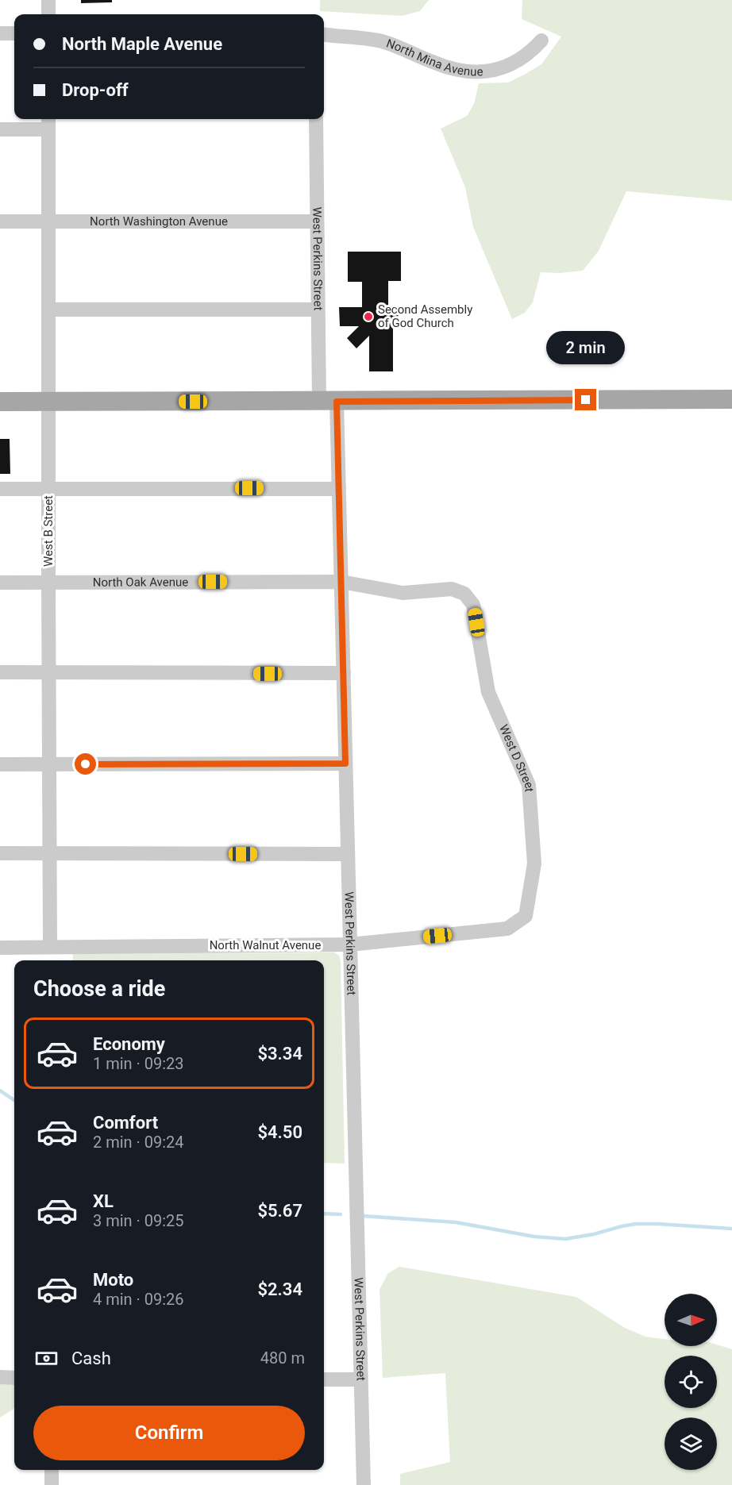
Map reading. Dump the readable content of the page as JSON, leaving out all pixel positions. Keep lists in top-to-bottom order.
{
  "streets": {
    "street": [
      "North Mina Avenue",
      "North Washington Avenue",
      "West Perkins Street",
      "West B Street",
      "North Oak Avenue",
      "West D Street",
      "North Walnut Avenue"
    ]
  },
  "crossings": [
    ["North Washington Avenue", "West Perkins Street"],
    ["North Washington Avenue", "West B Street"],
    ["West Perkins Street", "North Oak Avenue"],
    ["West Perkins Street", "North Walnut Avenue"],
    ["West B Street", "North Oak Avenue"],
    ["West B Street", "North Walnut Avenue"],
    ["North Oak Avenue", "West D Street"],
    ["West D Street", "North Walnut Avenue"]
  ],
  "places": ["Second Assembly of God Church"],
  "north": "right",
  "page": {
    "banner": ["North Maple Avenue", "Drop-off"],
    "bubble": "2 min",
    "heading": "Choose a ride",
    "list": [
      {
        "name": "Economy",
        "note": "1 min · 09:23",
        "value": "$3.34"
      },
      {
        "name": "Comfort",
        "note": "2 min · 09:24",
        "value": "$4.50"
      },
      {
        "name": "XL",
        "note": "3 min · 09:25",
        "value": "$5.67"
      },
      {
        "name": "Moto",
        "note": "4 min · 09:26",
        "value": "$2.34"
      }
    ],
    "pay": ["Cash", "480 m"],
    "buttons": "Confirm"
  }
}
